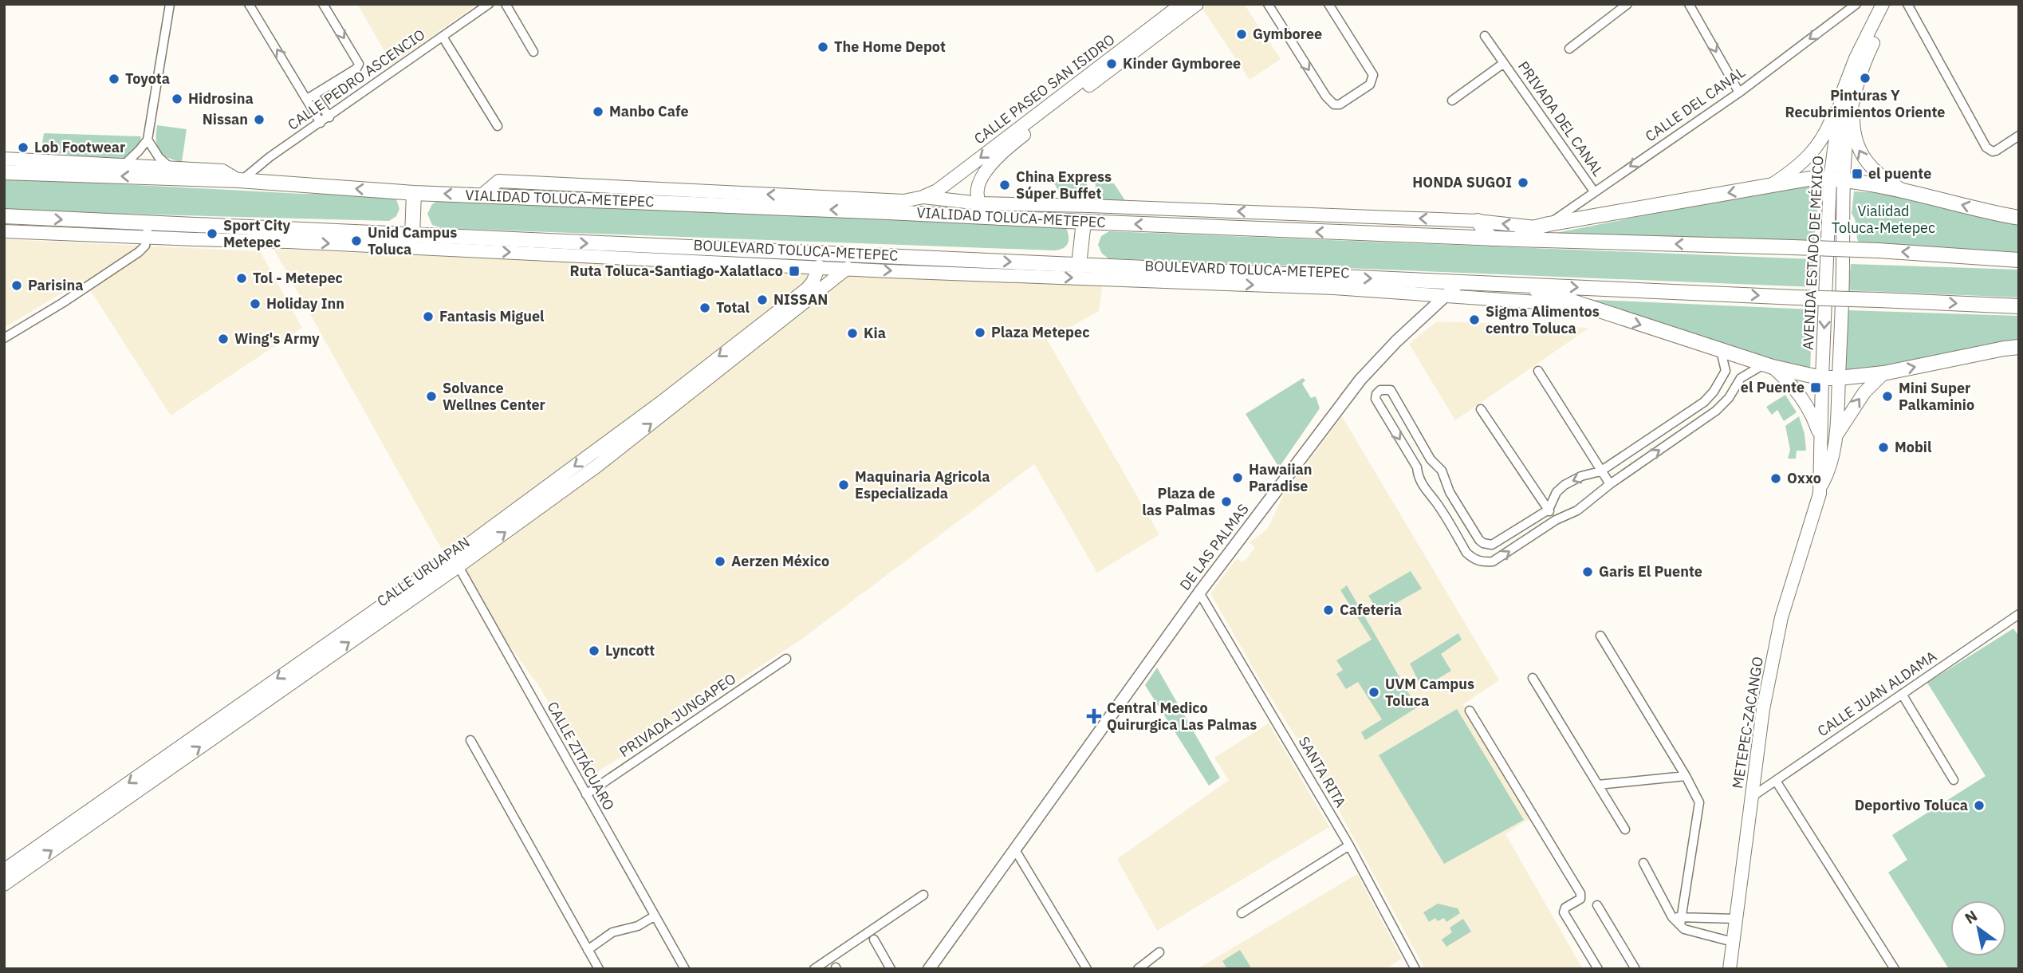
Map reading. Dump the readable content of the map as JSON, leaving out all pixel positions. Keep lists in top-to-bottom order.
{
  "streets": {
    "highway": ["VIALIDAD TOLUCA-METEPEC"],
    "main road": [
      "CALLE PASEO SAN ISIDRO",
      "BOULEVARD TOLUCA-METEPEC",
      "AVENIDA ESTADO DE MÉXICO",
      "CALLE URUAPAN",
      "METEPEC-ZACANGO"
    ],
    "street": [
      "CALLE PEDRO ASCENCIO",
      "CALLE DEL CANAL",
      "PRIVADA DEL CANAL",
      "DE LAS PALMAS",
      "CALLE JUAN ALDAMA",
      "PRIVADA JUNGAPEO",
      "CALLE ZITÁCUARO",
      "SANTA RITA"
    ]
  },
  "crossings": [
    ["CALLE PEDRO ASCENCIO", "VIALIDAD TOLUCA-METEPEC"],
    ["CALLE DEL CANAL", "PRIVADA DEL CANAL"],
    ["BOULEVARD TOLUCA-METEPEC", "DE LAS PALMAS"],
    ["BOULEVARD TOLUCA-METEPEC", "CALLE URUAPAN"],
    ["AVENIDA ESTADO DE MÉXICO", "METEPEC-ZACANGO"],
    ["DE LAS PALMAS", "SANTA RITA"],
    ["CALLE URUAPAN", "CALLE ZITÁCUARO"],
    ["CALLE JUAN ALDAMA", "METEPEC-ZACANGO"],
    ["PRIVADA JUNGAPEO", "CALLE ZITÁCUARO"]
  ],
  "one_way": ["CALLE DEL CANAL"],
  "parks": ["Vialidad Toluca-Metepec"],
  "places": {
    "other": [
      "Gymboree",
      "The Home Depot",
      "Kinder Gymboree",
      "Pinturas Y Recubrimientos Oriente",
      "Toyota",
      "Hidrosina",
      "Manbo Cafe",
      "Nissan",
      "Lob Footwear",
      "HONDA SUGOI",
      "China Express Súper Buffet",
      "Sport City Metepec",
      "Unid Campus Toluca",
      "Tol - Metepec",
      "Parisina",
      "NISSAN",
      "Holiday Inn",
      "Total",
      "Fantasis Miguel",
      "Sigma Alimentos centro Toluca",
      "Plaza Metepec",
      "Kia",
      "Wing's Army",
      "Solvance Wellnes Center",
      "Mini Super Palkaminio",
      "Mobil",
      "Hawaiian Paradise",
      "Oxxo",
      "Maquinaria Agricola Especializada",
      "Plaza de las Palmas",
      "Aerzen México",
      "Garis El Puente",
      "Cafeteria",
      "Lyncott",
      "UVM Campus Toluca",
      "Deportivo Toluca"
    ],
    "transit": ["el puente", "Ruta Toluca-Santiago-Xalatlaco", "el Puente"],
    "health": ["Central Medico Quirurgica Las Palmas"]
  },
  "north": "top left"
}
